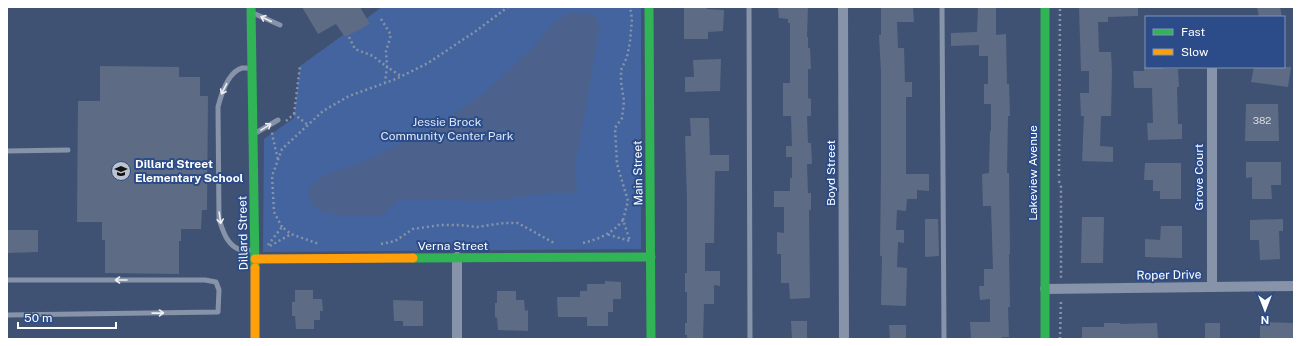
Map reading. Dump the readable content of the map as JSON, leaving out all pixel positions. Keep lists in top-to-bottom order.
{
  "streets": {
    "street": [
      "Main Street",
      "Boyd Street",
      "Lakeview Avenue",
      "Grove Court",
      "Dillard Street",
      "Verna Street",
      "Roper Drive"
    ]
  },
  "crossings": [
    ["Main Street", "Verna Street"],
    ["Lakeview Avenue", "Roper Drive"],
    ["Grove Court", "Roper Drive"],
    ["Dillard Street", "Verna Street"]
  ],
  "parks": ["Jessie Brock Community Center Park"],
  "places": {
    "school or university": ["Dillard Street Elementary School"]
  },
  "house_numbers": ["382"],
  "legend": ["Fast", "Slow"],
  "scale_bar": "50 m",
  "north": "bottom"
}
